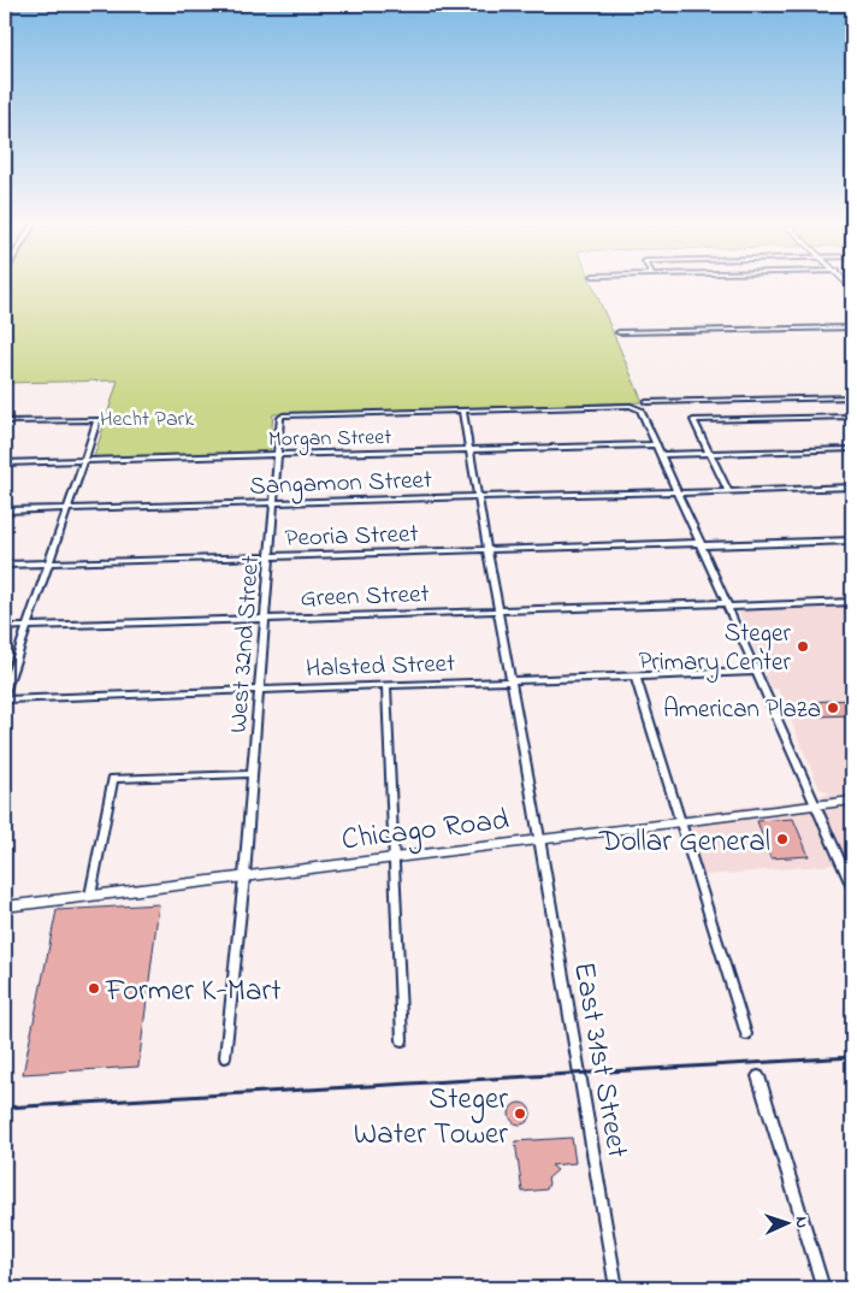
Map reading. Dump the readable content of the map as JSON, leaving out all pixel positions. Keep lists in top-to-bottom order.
{
  "streets": {
    "main road": ["Chicago Road"],
    "street": [
      "Morgan Street",
      "Sangamon Street",
      "Peoria Street",
      "Green Street",
      "West 32nd Street",
      "Halsted Street",
      "East 31st Street"
    ]
  },
  "crossings": [
    ["Morgan Street", "West 32nd Street"],
    ["Morgan Street", "East 31st Street"],
    ["Sangamon Street", "West 32nd Street"],
    ["Sangamon Street", "East 31st Street"],
    ["Peoria Street", "West 32nd Street"],
    ["Peoria Street", "East 31st Street"],
    ["Green Street", "West 32nd Street"],
    ["Green Street", "East 31st Street"],
    ["West 32nd Street", "Halsted Street"],
    ["West 32nd Street", "Chicago Road"],
    ["West 32nd Street", "East 31st Street"],
    ["Halsted Street", "East 31st Street"],
    ["Chicago Road", "East 31st Street"]
  ],
  "parks": ["Hecht Park"],
  "places": [
    "Steger Primary Center",
    "American Plaza",
    "Dollar General",
    "Former K-Mart",
    "Steger Water Tower"
  ],
  "north": "right"
}
